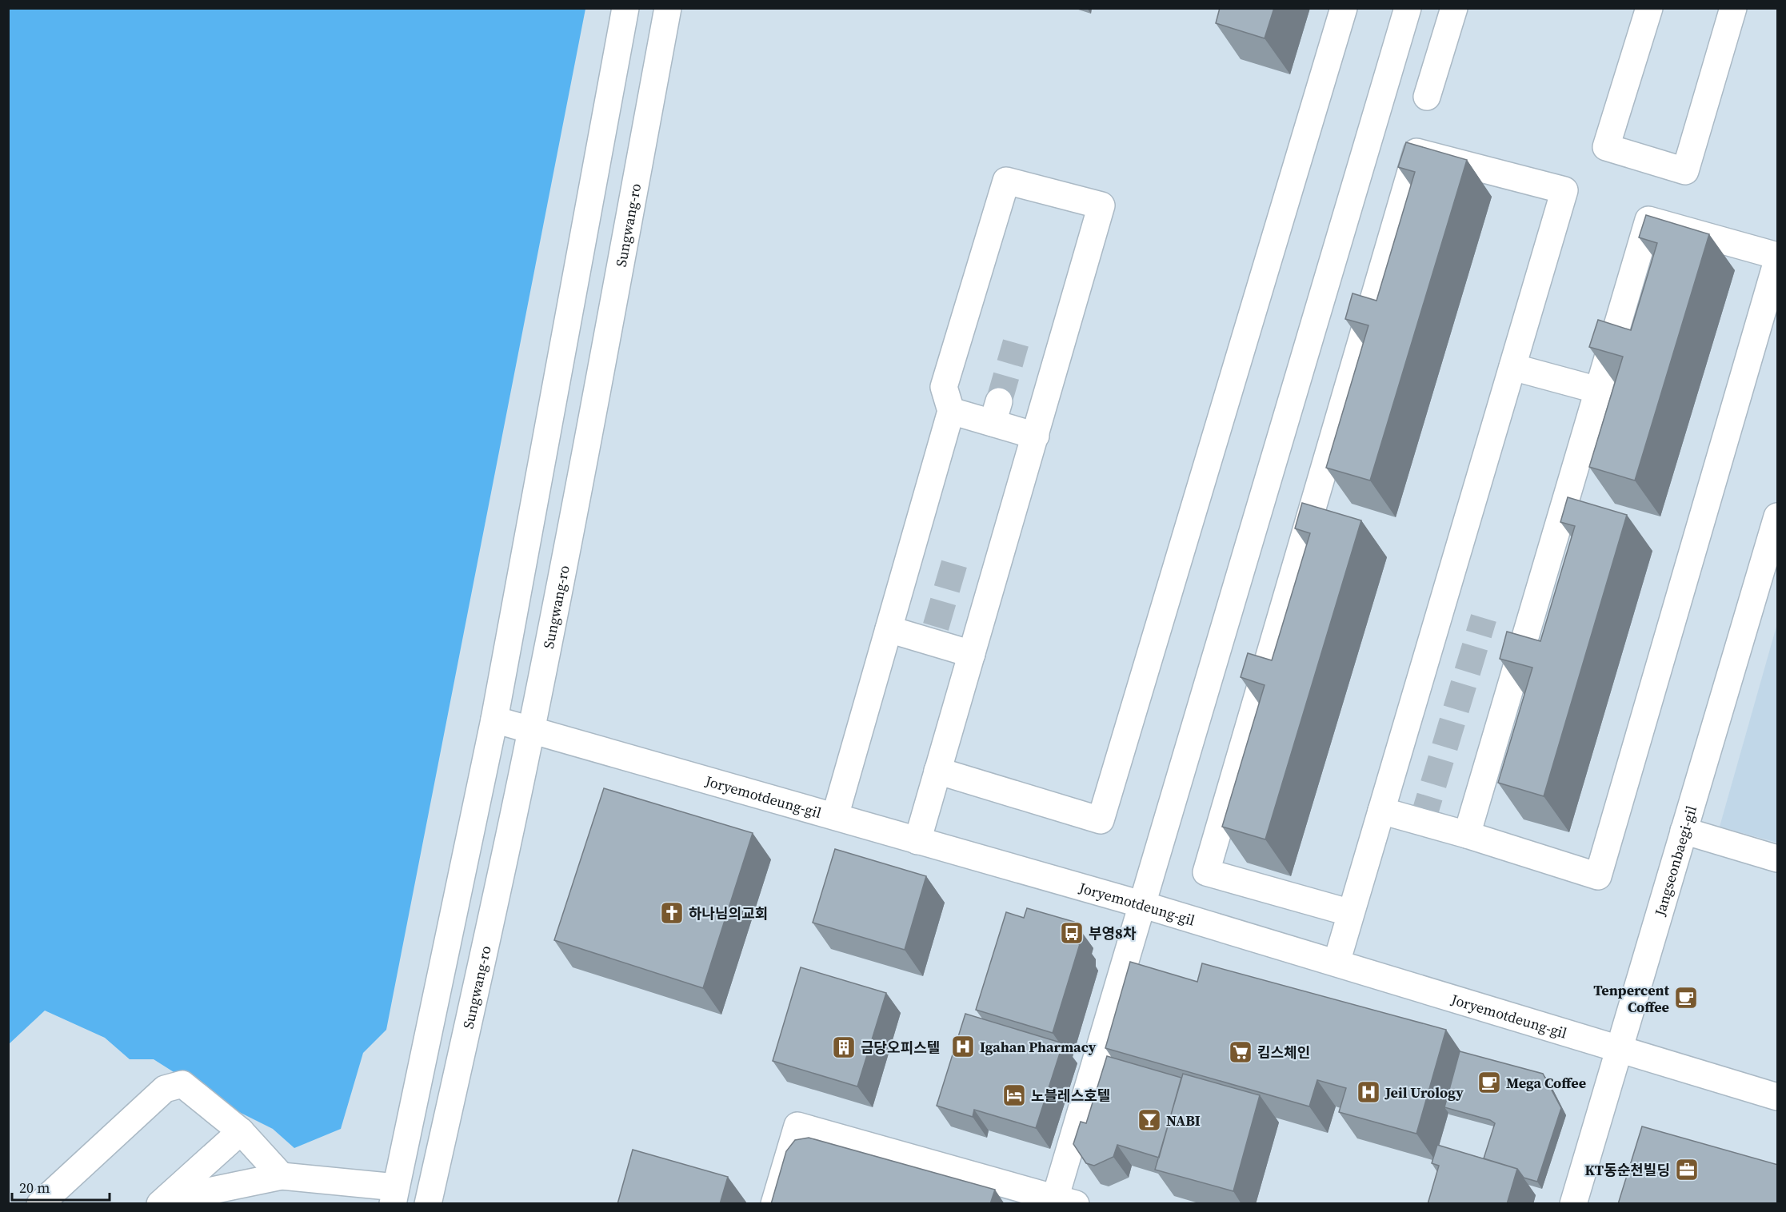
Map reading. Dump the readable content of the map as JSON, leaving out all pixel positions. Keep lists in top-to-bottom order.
{
  "streets": {
    "street": ["Sungwang-ro", "Joryemotdeung-gil", "Jangseonbaegi-gil"]
  },
  "crossings": [
    ["Sungwang-ro", "Joryemotdeung-gil"],
    ["Joryemotdeung-gil", "Jangseonbaegi-gil"]
  ],
  "places": {
    "church": ["하나님의교회"],
    "bus stop": ["부영8차"],
    "cafe": ["Tenpercent Coffee", "Mega Coffee"],
    "hospital": ["Igahan Pharmacy", "Jeil Urology"],
    "building": ["금당오피스텔"],
    "supermarket": ["킴스체인"],
    "hotel": ["노블레스호텔"],
    "bar": ["NABI"],
    "office": ["KT동순천빌딩"]
  },
  "scale_bar": "20 m"
}
